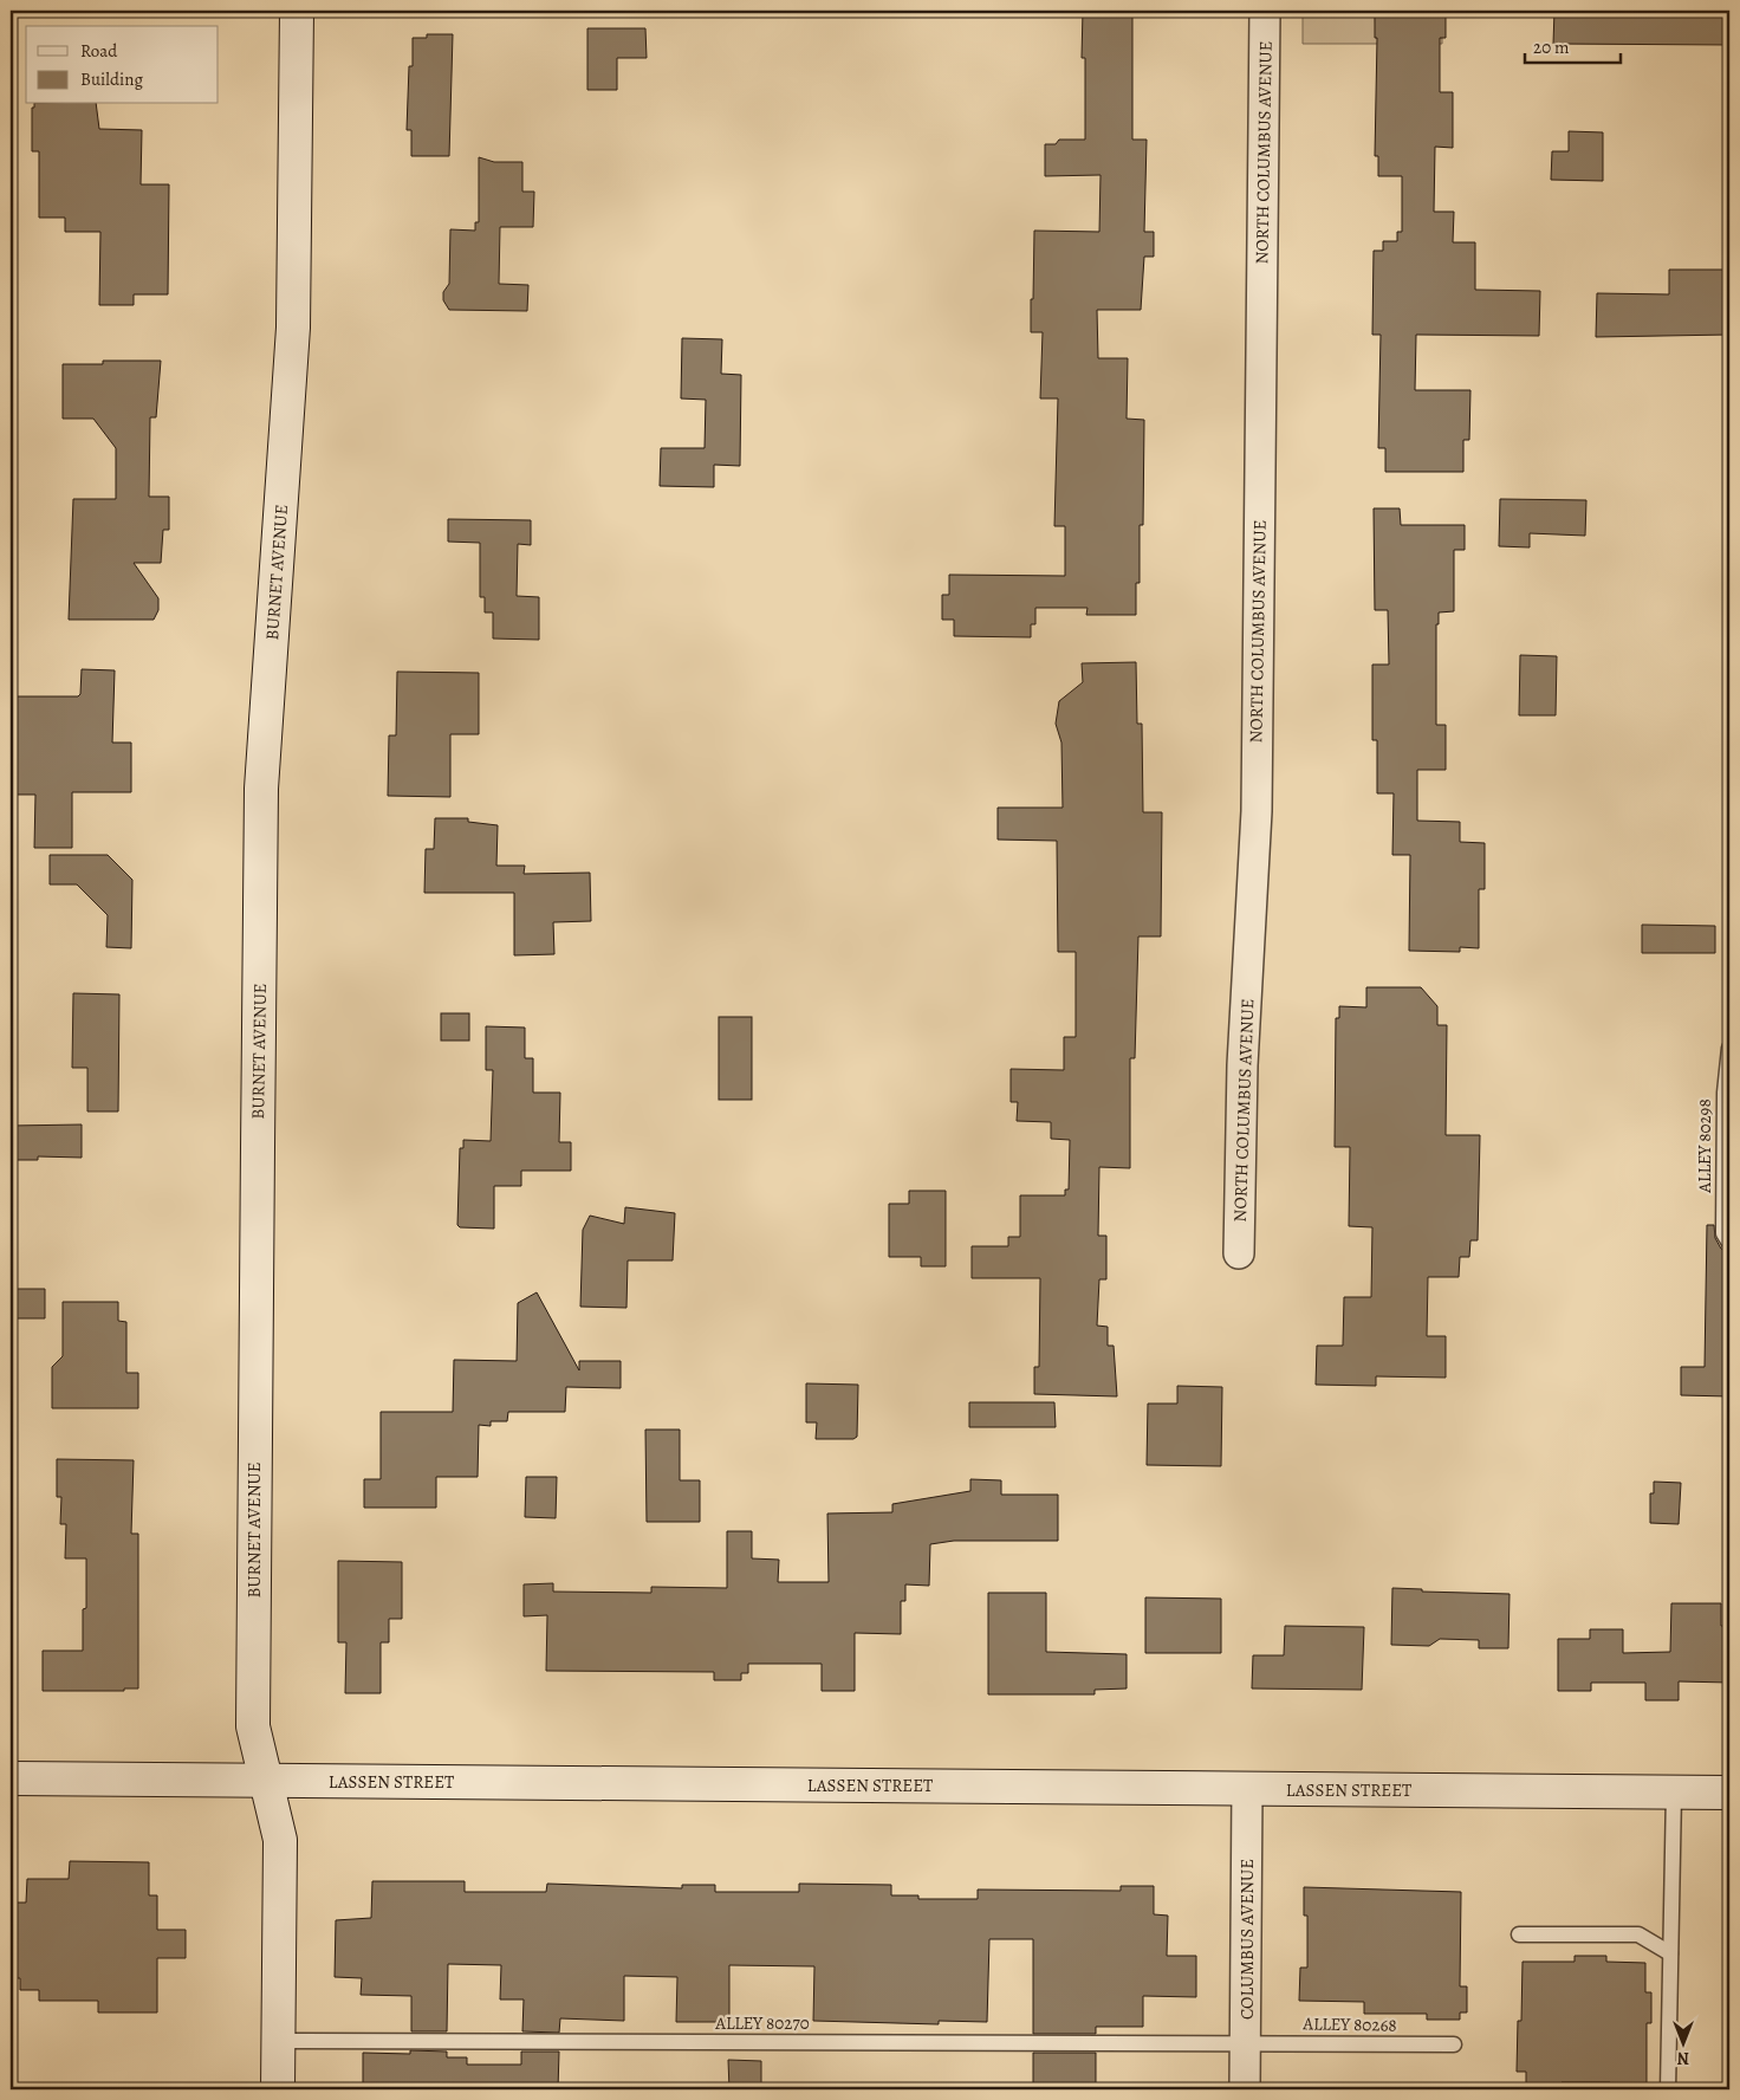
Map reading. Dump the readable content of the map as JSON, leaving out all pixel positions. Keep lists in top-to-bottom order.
{
  "streets": {
    "street": [
      "NORTH COLUMBUS AVENUE",
      "BURNET AVENUE",
      "LASSEN STREET",
      "COLUMBUS AVENUE"
    ],
    "lane": ["ALLEY 80298", "ALLEY 80270", "ALLEY 80268"]
  },
  "crossings": [
    ["BURNET AVENUE", "LASSEN STREET"],
    ["BURNET AVENUE", "ALLEY 80270"],
    ["LASSEN STREET", "COLUMBUS AVENUE"],
    ["COLUMBUS AVENUE", "ALLEY 80270"],
    ["COLUMBUS AVENUE", "ALLEY 80268"],
    ["ALLEY 80270", "ALLEY 80268"]
  ],
  "legend": ["Road", "Building"],
  "scale_bar": "20 m",
  "north": "bottom"
}
